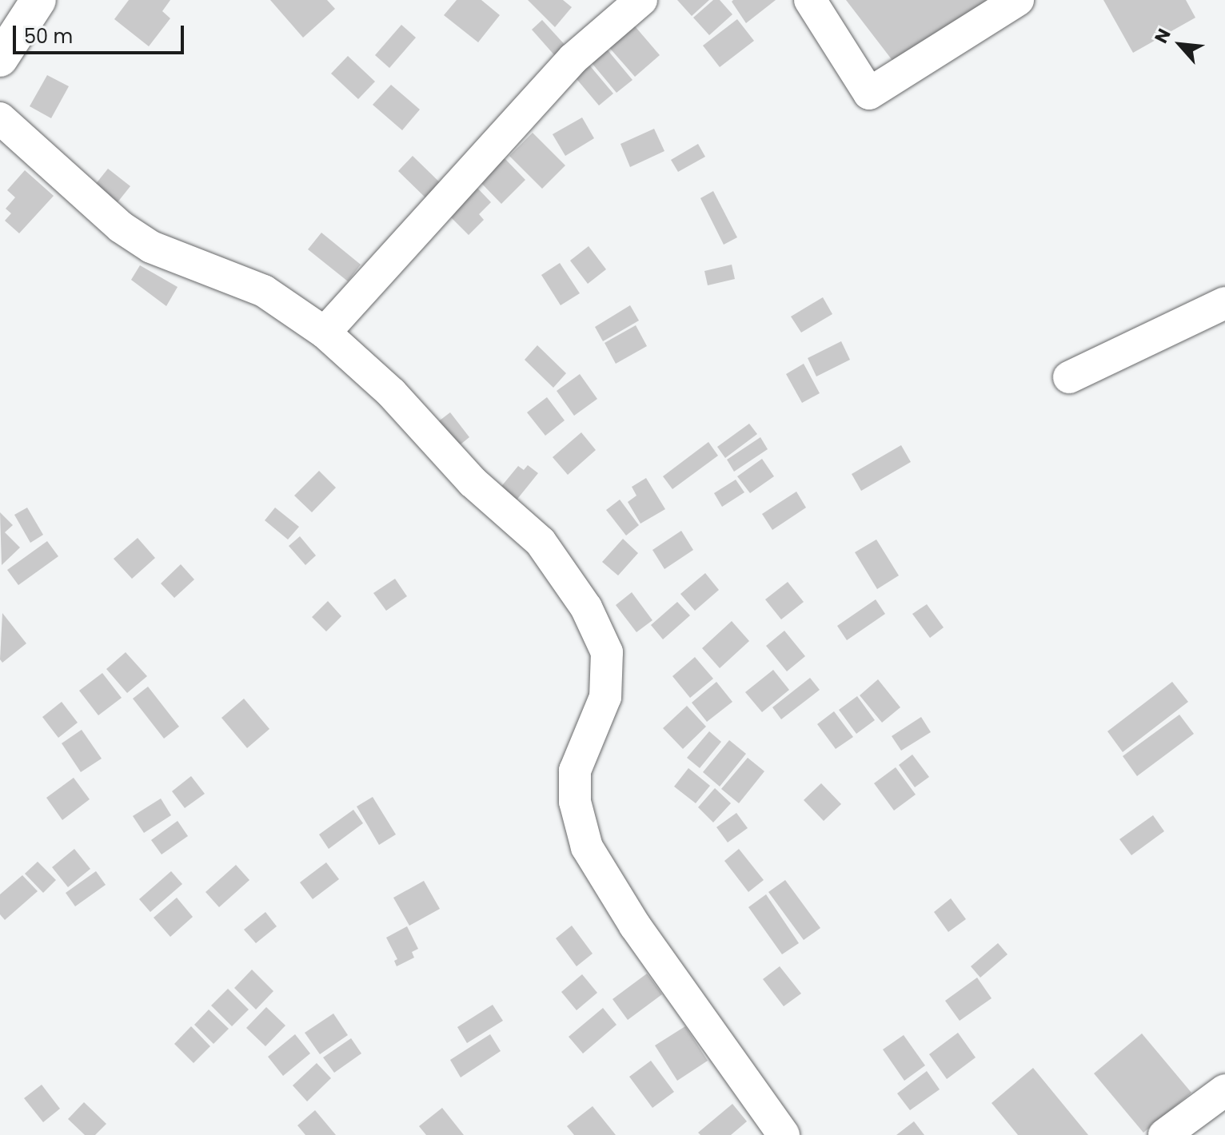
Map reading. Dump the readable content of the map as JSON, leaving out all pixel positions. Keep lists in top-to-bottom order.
{
  "scale_bar": "50 m",
  "north": "top left"
}
